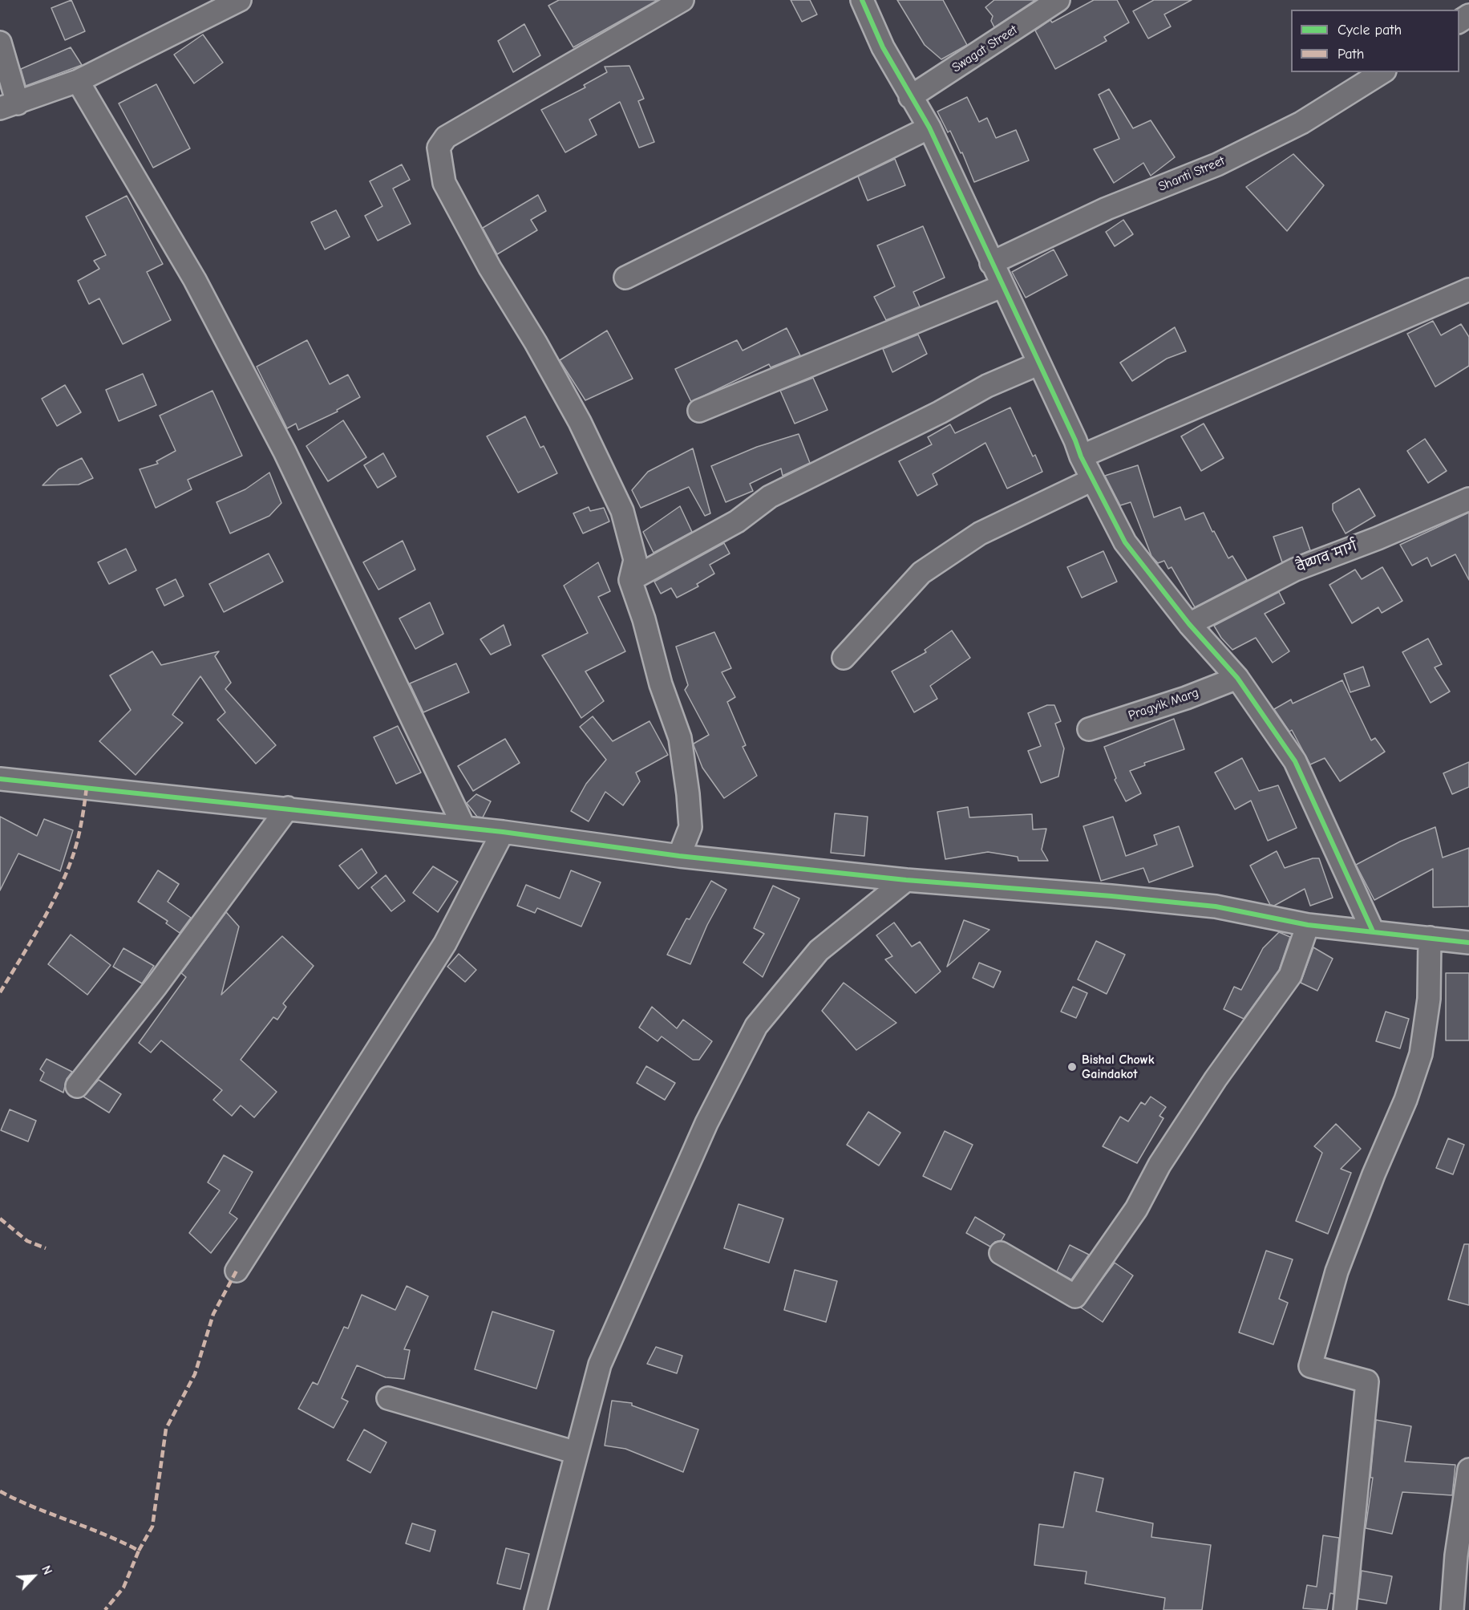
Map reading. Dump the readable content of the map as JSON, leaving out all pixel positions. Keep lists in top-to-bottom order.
{
  "streets": {
    "street": [
      "Swagat Street",
      "Shanti Street",
      "वैष्णव मार्ग",
      "Pragyik Marg"
    ]
  },
  "places": ["Bishal Chowk Gaindakot"],
  "legend": ["Cycle path", "Path"],
  "north": "top right"
}
